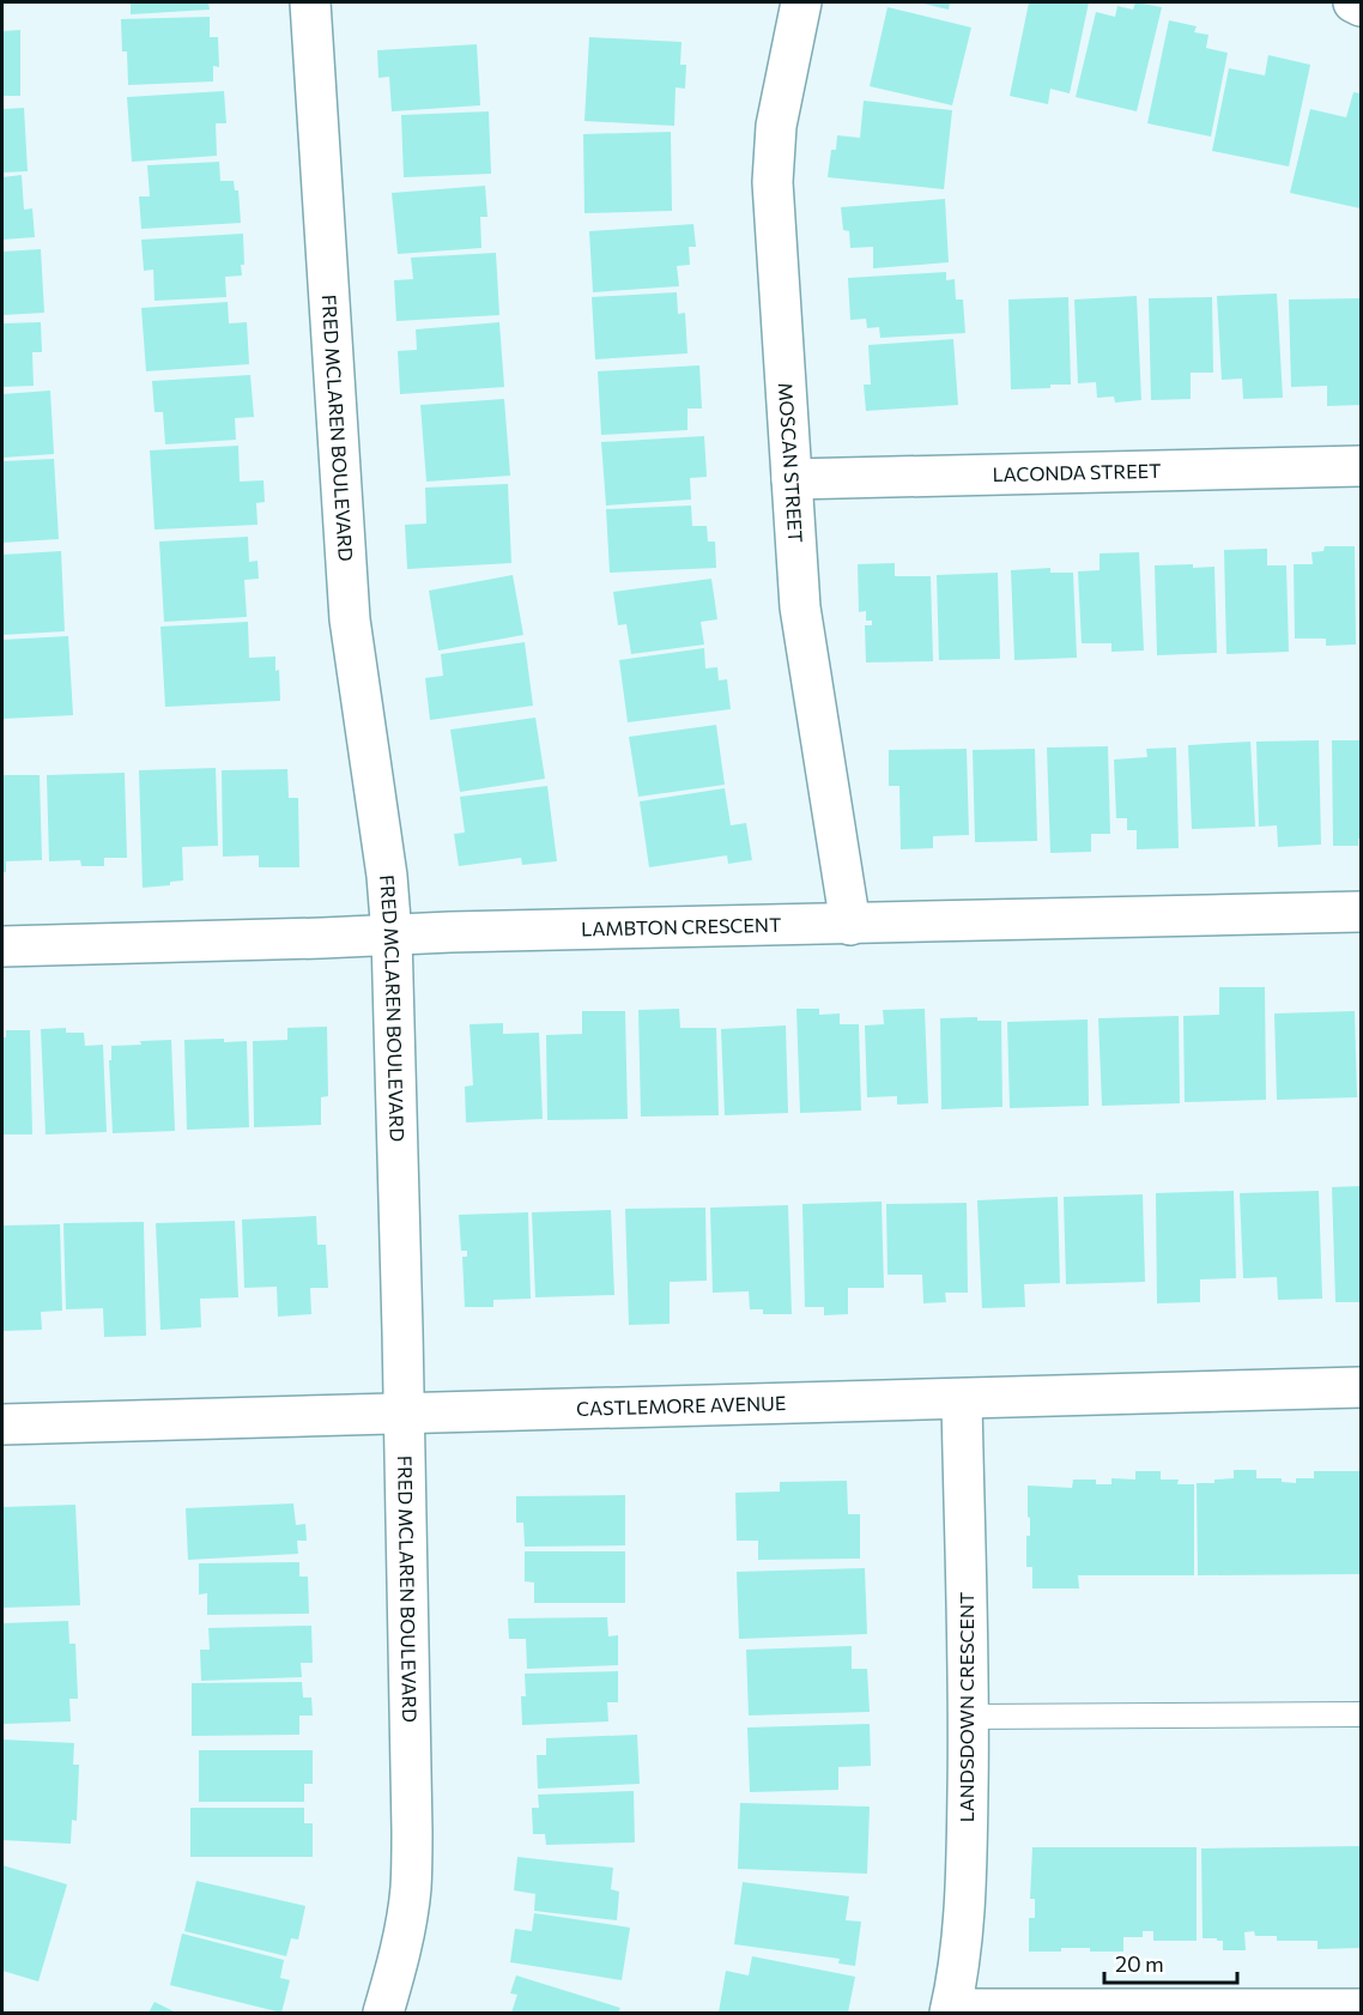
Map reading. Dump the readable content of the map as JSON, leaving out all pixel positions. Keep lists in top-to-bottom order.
{
  "streets": {
    "street": [
      "FRED MCLAREN BOULEVARD",
      "MOSCAN STREET",
      "LACONDA STREET",
      "LAMBTON CRESCENT",
      "CASTLEMORE AVENUE",
      "LANDSDOWN CRESCENT"
    ]
  },
  "crossings": [
    ["FRED MCLAREN BOULEVARD", "LAMBTON CRESCENT"],
    ["FRED MCLAREN BOULEVARD", "CASTLEMORE AVENUE"],
    ["MOSCAN STREET", "LACONDA STREET"],
    ["MOSCAN STREET", "LAMBTON CRESCENT"],
    ["CASTLEMORE AVENUE", "LANDSDOWN CRESCENT"]
  ],
  "scale_bar": "20 m"
}
